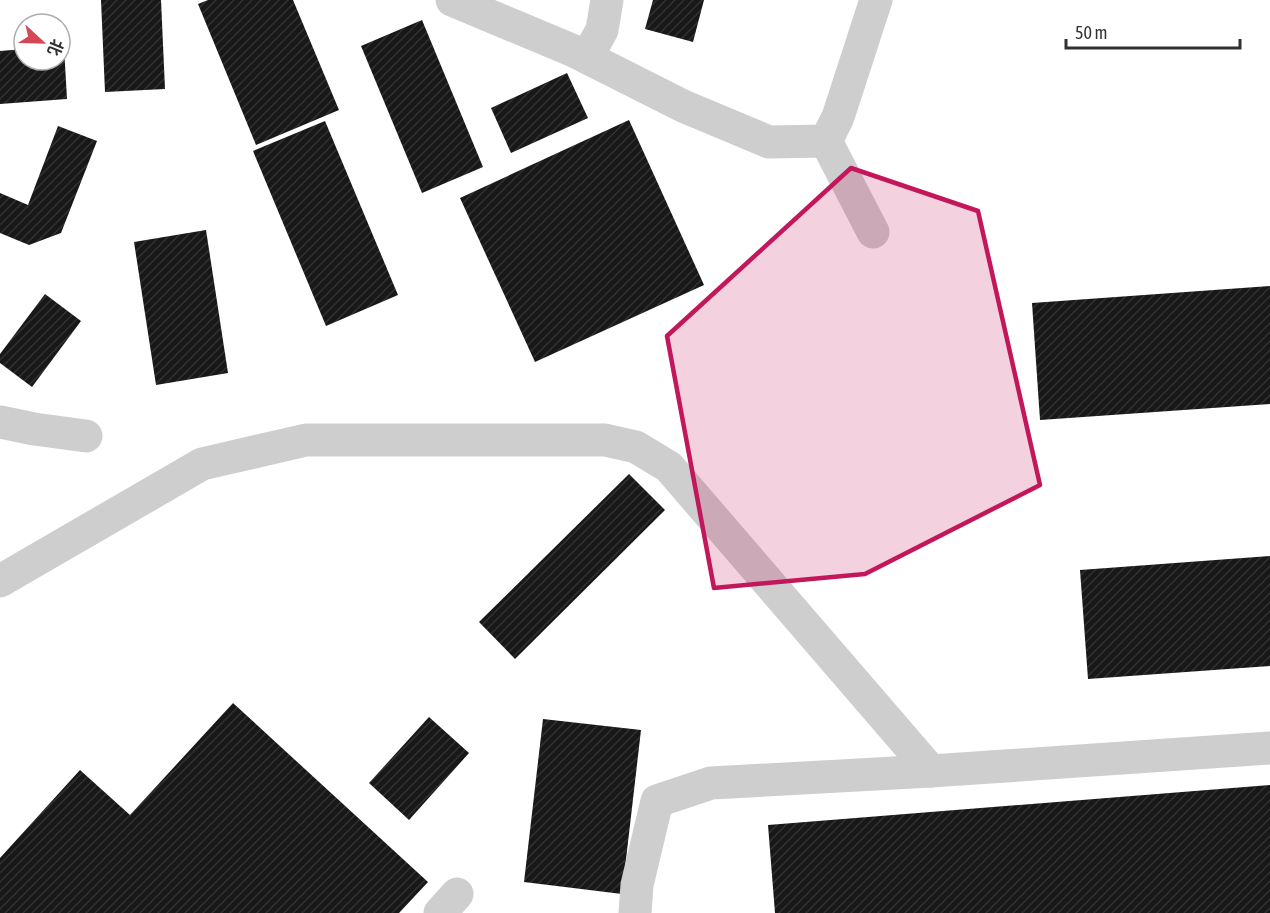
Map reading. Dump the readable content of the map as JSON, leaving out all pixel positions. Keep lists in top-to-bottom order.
{
  "scale_bar": "50 m",
  "north": "right"
}
